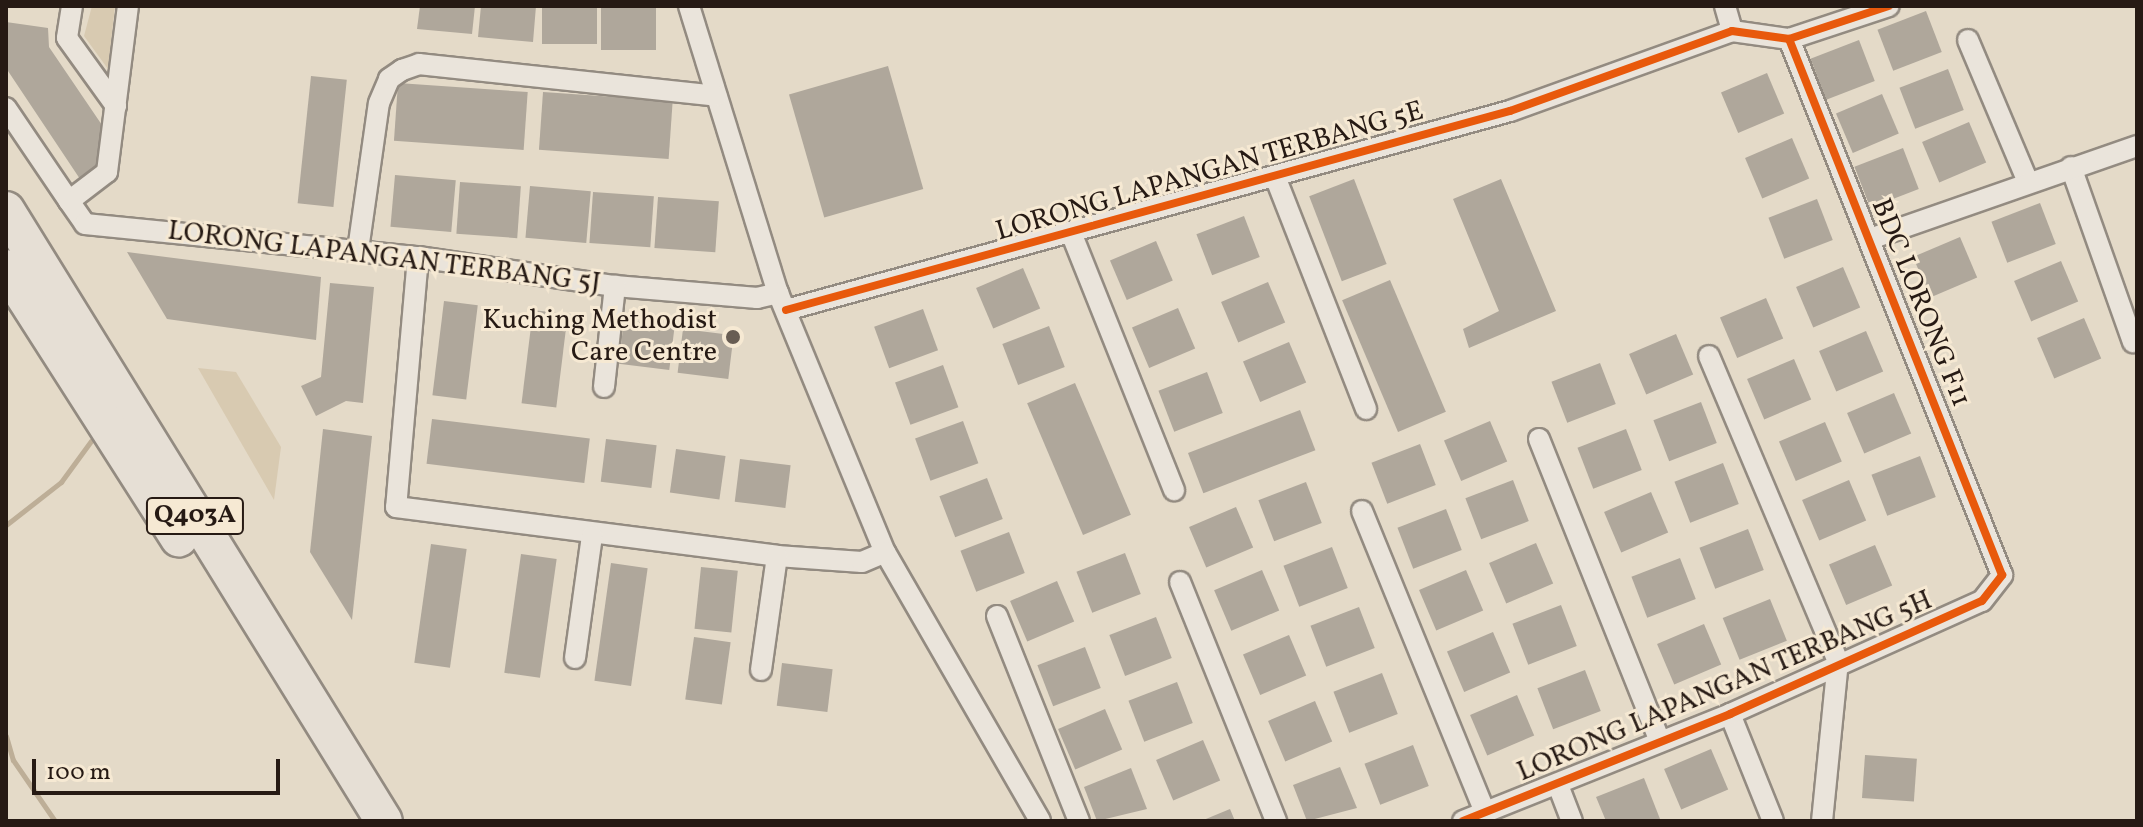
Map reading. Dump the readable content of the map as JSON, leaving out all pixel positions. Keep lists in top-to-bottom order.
{
  "streets": {
    "highway": ["Q403A"],
    "street": [
      "LORONG LAPANGAN TERBANG 5E",
      "LORONG LAPANGAN TERBANG 5J",
      "BDC LORONG F11",
      "LORONG LAPANGAN TERBANG 5H"
    ]
  },
  "crossings": [
    ["LORONG LAPANGAN TERBANG 5E", "LORONG LAPANGAN TERBANG 5J"],
    ["BDC LORONG F11", "LORONG LAPANGAN TERBANG 5H"]
  ],
  "places": ["Kuching Methodist Care Centre"],
  "scale_bar": "100 m"
}
